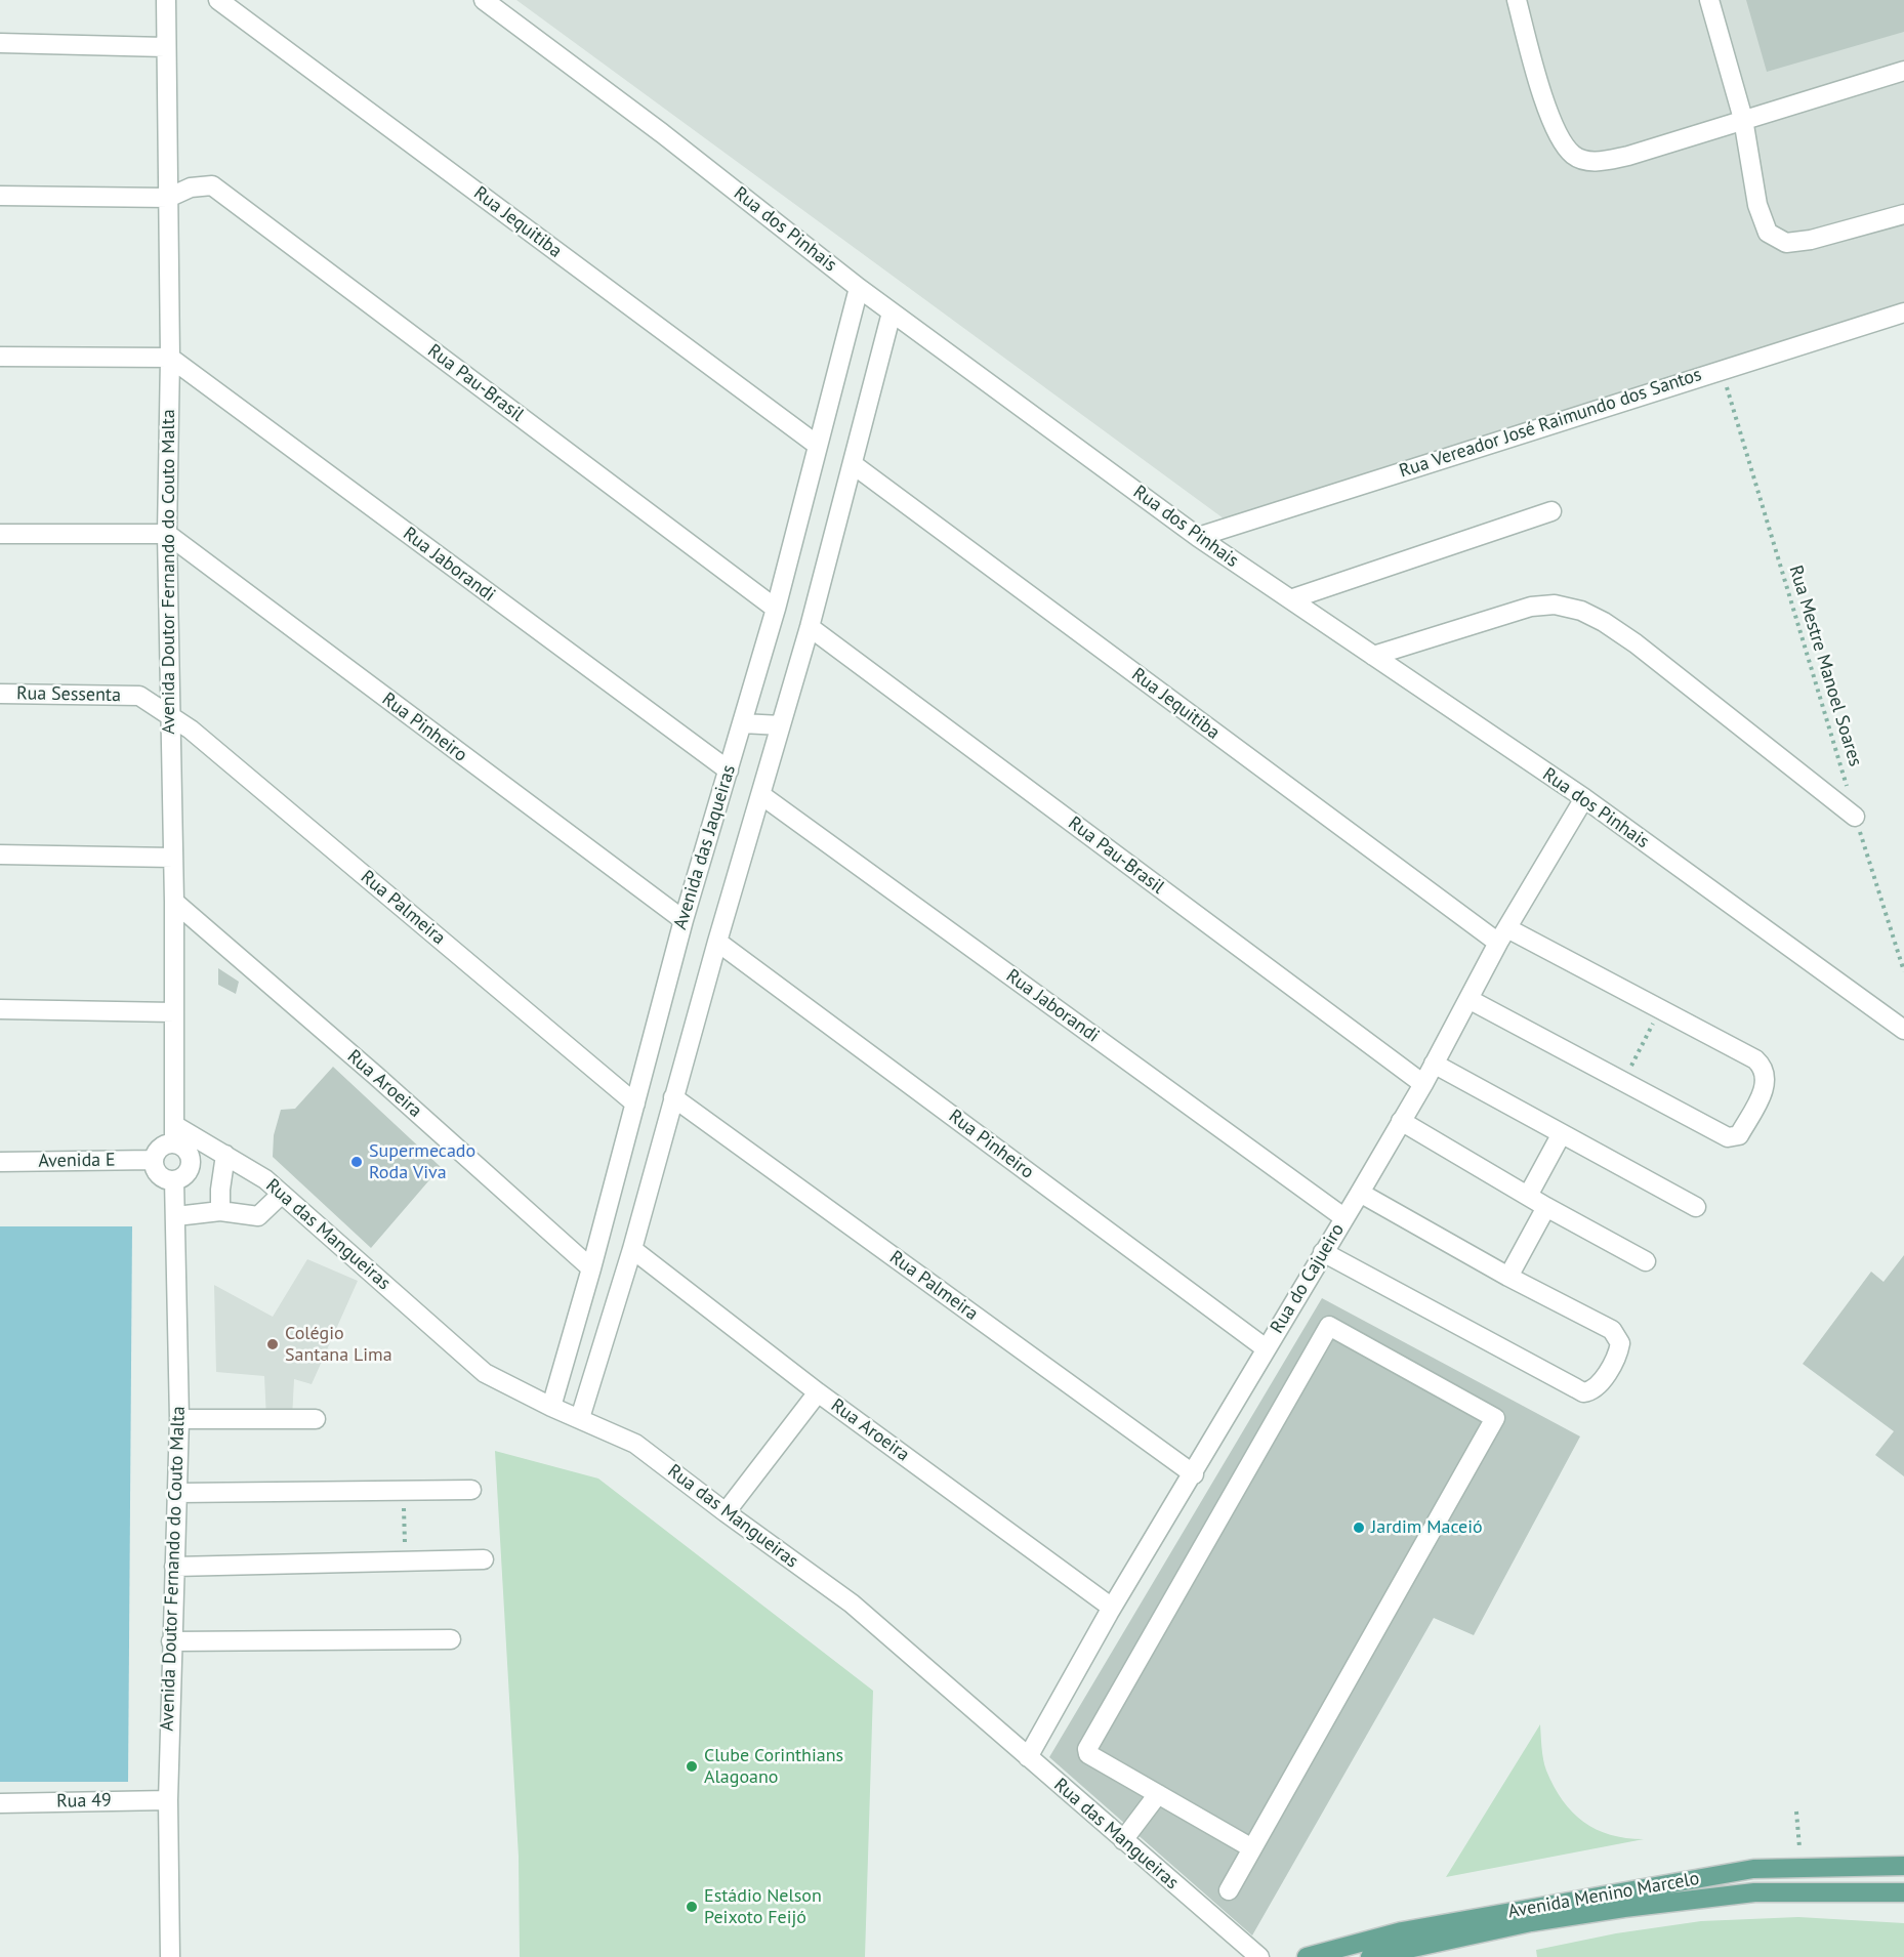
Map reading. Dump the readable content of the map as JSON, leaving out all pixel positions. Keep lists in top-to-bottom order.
{
  "streets": {
    "main road": ["Avenida Menino Marcelo"],
    "street": [
      "Rua Jequitiba",
      "Rua dos Pinhais",
      "Rua Pau-Brasil",
      "Rua Vereador José Raimundo dos Santos",
      "Rua Jaborandi",
      "Avenida Doutor Fernando do Couto Malta",
      "Rua Sessenta",
      "Rua Pinheiro",
      "Avenida das Jaqueiras",
      "Rua Palmeira",
      "Rua Aroeira",
      "Avenida E",
      "Rua das Mangueiras",
      "Rua do Cajueiro",
      "Rua 49"
    ],
    "path": ["Rua Mestre Manoel Soares"]
  },
  "crossings": [
    ["Rua Jequitiba", "Avenida das Jaqueiras"],
    ["Rua Jequitiba", "Rua do Cajueiro"],
    ["Rua dos Pinhais", "Rua Vereador José Raimundo dos Santos"],
    ["Rua dos Pinhais", "Avenida das Jaqueiras"],
    ["Rua dos Pinhais", "Rua do Cajueiro"],
    ["Rua Pau-Brasil", "Avenida Doutor Fernando do Couto Malta"],
    ["Rua Pau-Brasil", "Avenida das Jaqueiras"],
    ["Rua Pau-Brasil", "Rua do Cajueiro"],
    ["Rua Vereador José Raimundo dos Santos", "Rua Mestre Manoel Soares"],
    ["Rua Jaborandi", "Avenida Doutor Fernando do Couto Malta"],
    ["Rua Jaborandi", "Avenida das Jaqueiras"],
    ["Rua Jaborandi", "Rua do Cajueiro"],
    ["Avenida Doutor Fernando do Couto Malta", "Rua Sessenta"],
    ["Avenida Doutor Fernando do Couto Malta", "Rua Pinheiro"],
    ["Avenida Doutor Fernando do Couto Malta", "Rua Palmeira"],
    ["Avenida Doutor Fernando do Couto Malta", "Rua Aroeira"],
    ["Avenida Doutor Fernando do Couto Malta", "Avenida E"],
    ["Avenida Doutor Fernando do Couto Malta", "Rua das Mangueiras"],
    ["Avenida Doutor Fernando do Couto Malta", "Rua 49"],
    ["Rua Sessenta", "Rua Palmeira"],
    ["Rua Pinheiro", "Avenida das Jaqueiras"],
    ["Rua Pinheiro", "Rua do Cajueiro"],
    ["Avenida das Jaqueiras", "Rua Palmeira"],
    ["Avenida das Jaqueiras", "Rua Aroeira"],
    ["Avenida das Jaqueiras", "Rua das Mangueiras"],
    ["Rua Palmeira", "Rua do Cajueiro"],
    ["Rua Aroeira", "Rua do Cajueiro"],
    ["Rua das Mangueiras", "Rua do Cajueiro"]
  ],
  "places": [
    "Supermecado Roda Viva",
    "Colégio Santana Lima",
    "Jardim Maceió",
    "Clube Corinthians Alagoano",
    "Estádio Nelson Peixoto Feijó"
  ]
}
